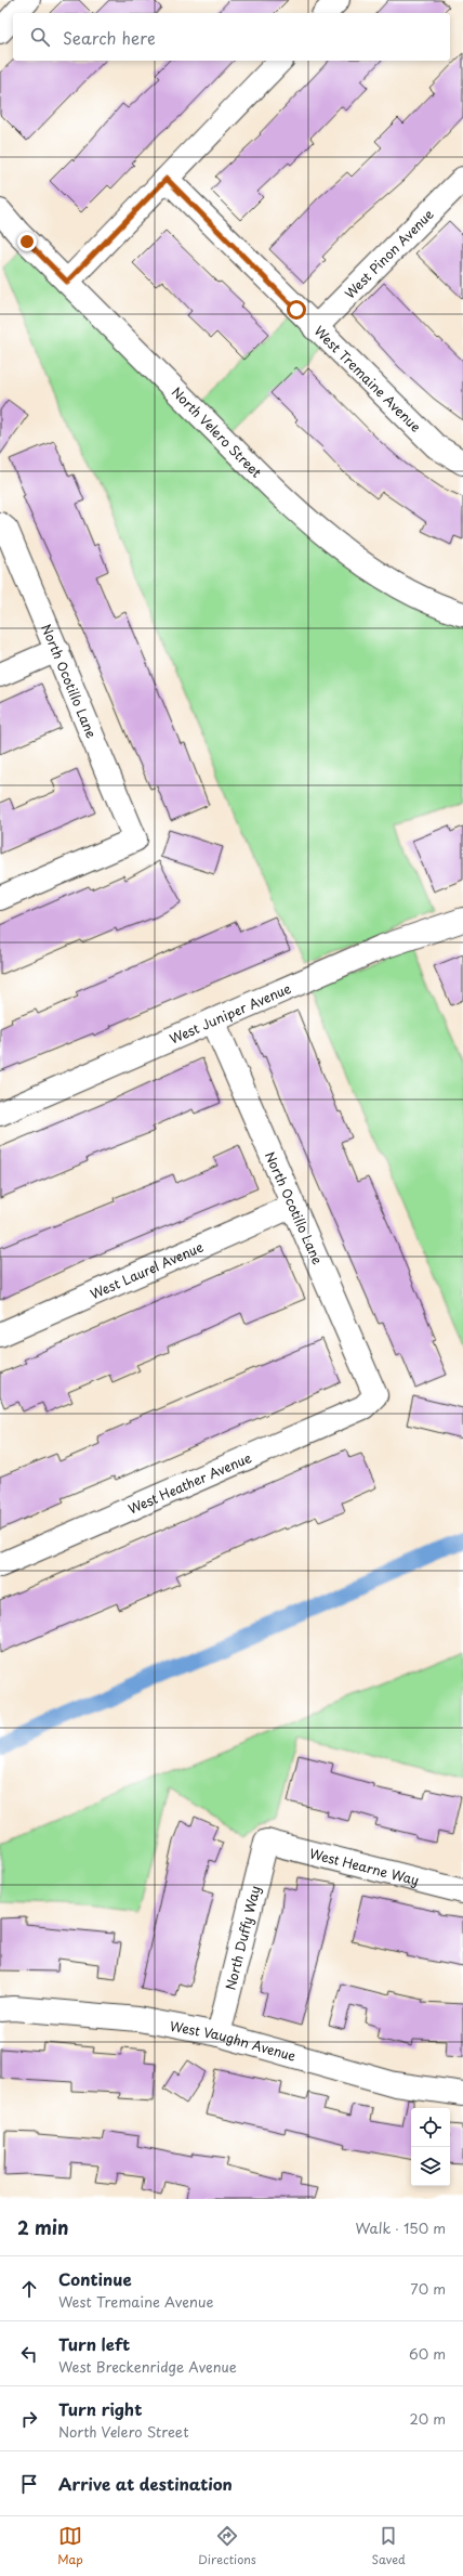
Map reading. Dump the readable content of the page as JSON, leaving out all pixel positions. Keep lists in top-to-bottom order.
{
  "streets": {
    "street": [
      "West Pinon Avenue",
      "West Tremaine Avenue",
      "North Velero Street",
      "North Ocotillo Lane",
      "West Juniper Avenue",
      "West Laurel Avenue",
      "West Heather Avenue",
      "West Hearne Way",
      "North Duffy Way",
      "West Vaughn Avenue"
    ]
  },
  "crossings": [
    ["West Pinon Avenue", "West Tremaine Avenue"],
    ["North Ocotillo Lane", "West Juniper Avenue"],
    ["North Ocotillo Lane", "West Laurel Avenue"],
    ["North Ocotillo Lane", "West Heather Avenue"],
    ["West Hearne Way", "North Duffy Way"],
    ["North Duffy Way", "West Vaughn Avenue"]
  ],
  "page": {
    "search": "Search here",
    "heading": ["2 min", "Walk · 150 m"],
    "list": [
      ["Continue", "West Tremaine Avenue", "70 m"],
      ["Turn left", "West Breckenridge Avenue", "60 m"],
      ["Turn right", "North Velero Street", "20 m"],
      "Arrive at destination"
    ],
    "nav": ["Map", "Directions", "Saved"]
  }
}
